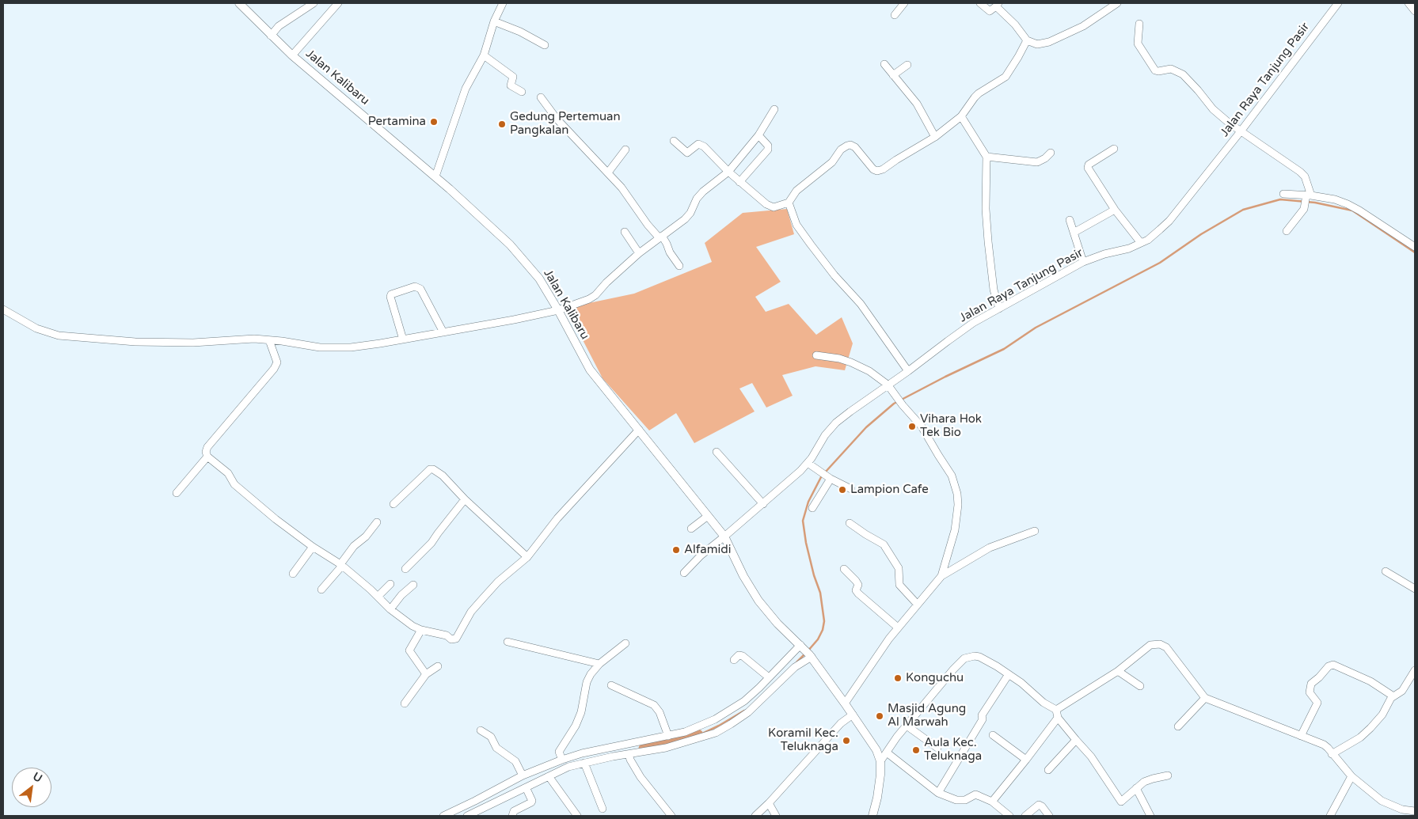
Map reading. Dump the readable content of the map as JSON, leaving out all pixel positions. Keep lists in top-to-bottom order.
{
  "streets": {
    "main road": ["Jalan Kalibaru"],
    "street": ["Jalan Raya Tanjung Pasir"]
  },
  "crossings": [
    ["Jalan Kalibaru", "Jalan Raya Tanjung Pasir"]
  ],
  "places": [
    "Pertamina",
    "Gedung Pertemuan Pangkalan",
    "Vihara Hok Tek Bio",
    "Lampion Cafe",
    "Alfamidi",
    "Konguchu",
    "Masjid Agung Al Marwah",
    "Koramil Kec. Teluknaga",
    "Aula Kec. Teluknaga"
  ],
  "north": "top right"
}
